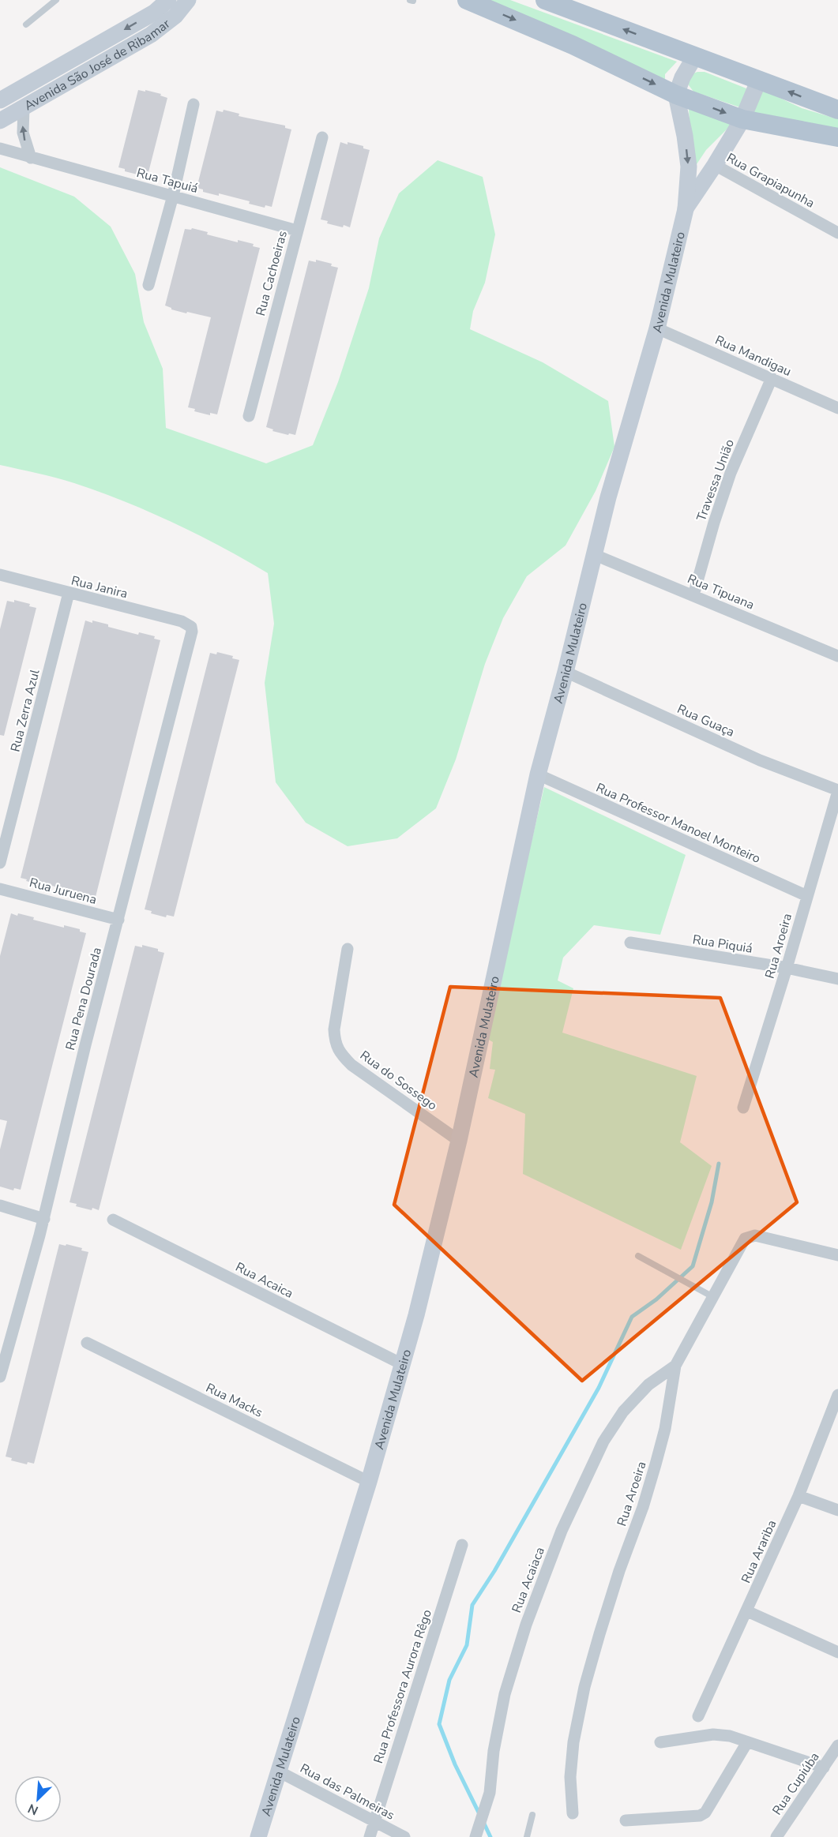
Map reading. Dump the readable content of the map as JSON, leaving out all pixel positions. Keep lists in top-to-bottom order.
{
  "streets": {
    "street": [
      "Avenida São José de Ribamar",
      "Rua Tapuiá",
      "Rua Grapiapunha",
      "Rua Cachoeiras",
      "Avenida Mulateiro",
      "Rua Mandigau",
      "Travessa União",
      "Rua Janira",
      "Rua Tipuana",
      "Rua Zerra Azul",
      "Rua Guaça",
      "Rua Professor Manoel Monteiro",
      "Rua Juruena",
      "Rua Piquiá",
      "Rua Aroeira",
      "Rua Pena Dourada",
      "Rua do Sossego",
      "Rua Acaica",
      "Rua Macks",
      "Rua Arariba",
      "Rua Acaiaca",
      "Rua Professora Aurora Rêgo",
      "Rua Cupiúba",
      "Rua das Palmeiras"
    ]
  },
  "crossings": [
    ["Rua Tapuiá", "Rua Cachoeiras"],
    ["Rua Grapiapunha", "Avenida Mulateiro"],
    ["Avenida Mulateiro", "Rua Mandigau"],
    ["Avenida Mulateiro", "Rua Tipuana"],
    ["Avenida Mulateiro", "Rua Guaça"],
    ["Avenida Mulateiro", "Rua Professor Manoel Monteiro"],
    ["Avenida Mulateiro", "Rua do Sossego"],
    ["Avenida Mulateiro", "Rua Acaica"],
    ["Avenida Mulateiro", "Rua Macks"],
    ["Avenida Mulateiro", "Rua das Palmeiras"],
    ["Rua Mandigau", "Travessa União"],
    ["Travessa União", "Rua Tipuana"],
    ["Rua Janira", "Rua Zerra Azul"],
    ["Rua Janira", "Rua Pena Dourada"],
    ["Rua Guaça", "Rua Aroeira"],
    ["Rua Professor Manoel Monteiro", "Rua Aroeira"],
    ["Rua Juruena", "Rua Pena Dourada"],
    ["Rua Piquiá", "Rua Aroeira"],
    ["Rua Aroeira", "Rua Acaiaca"],
    ["Rua Professora Aurora Rêgo", "Rua das Palmeiras"]
  ],
  "north": "bottom left"
}
